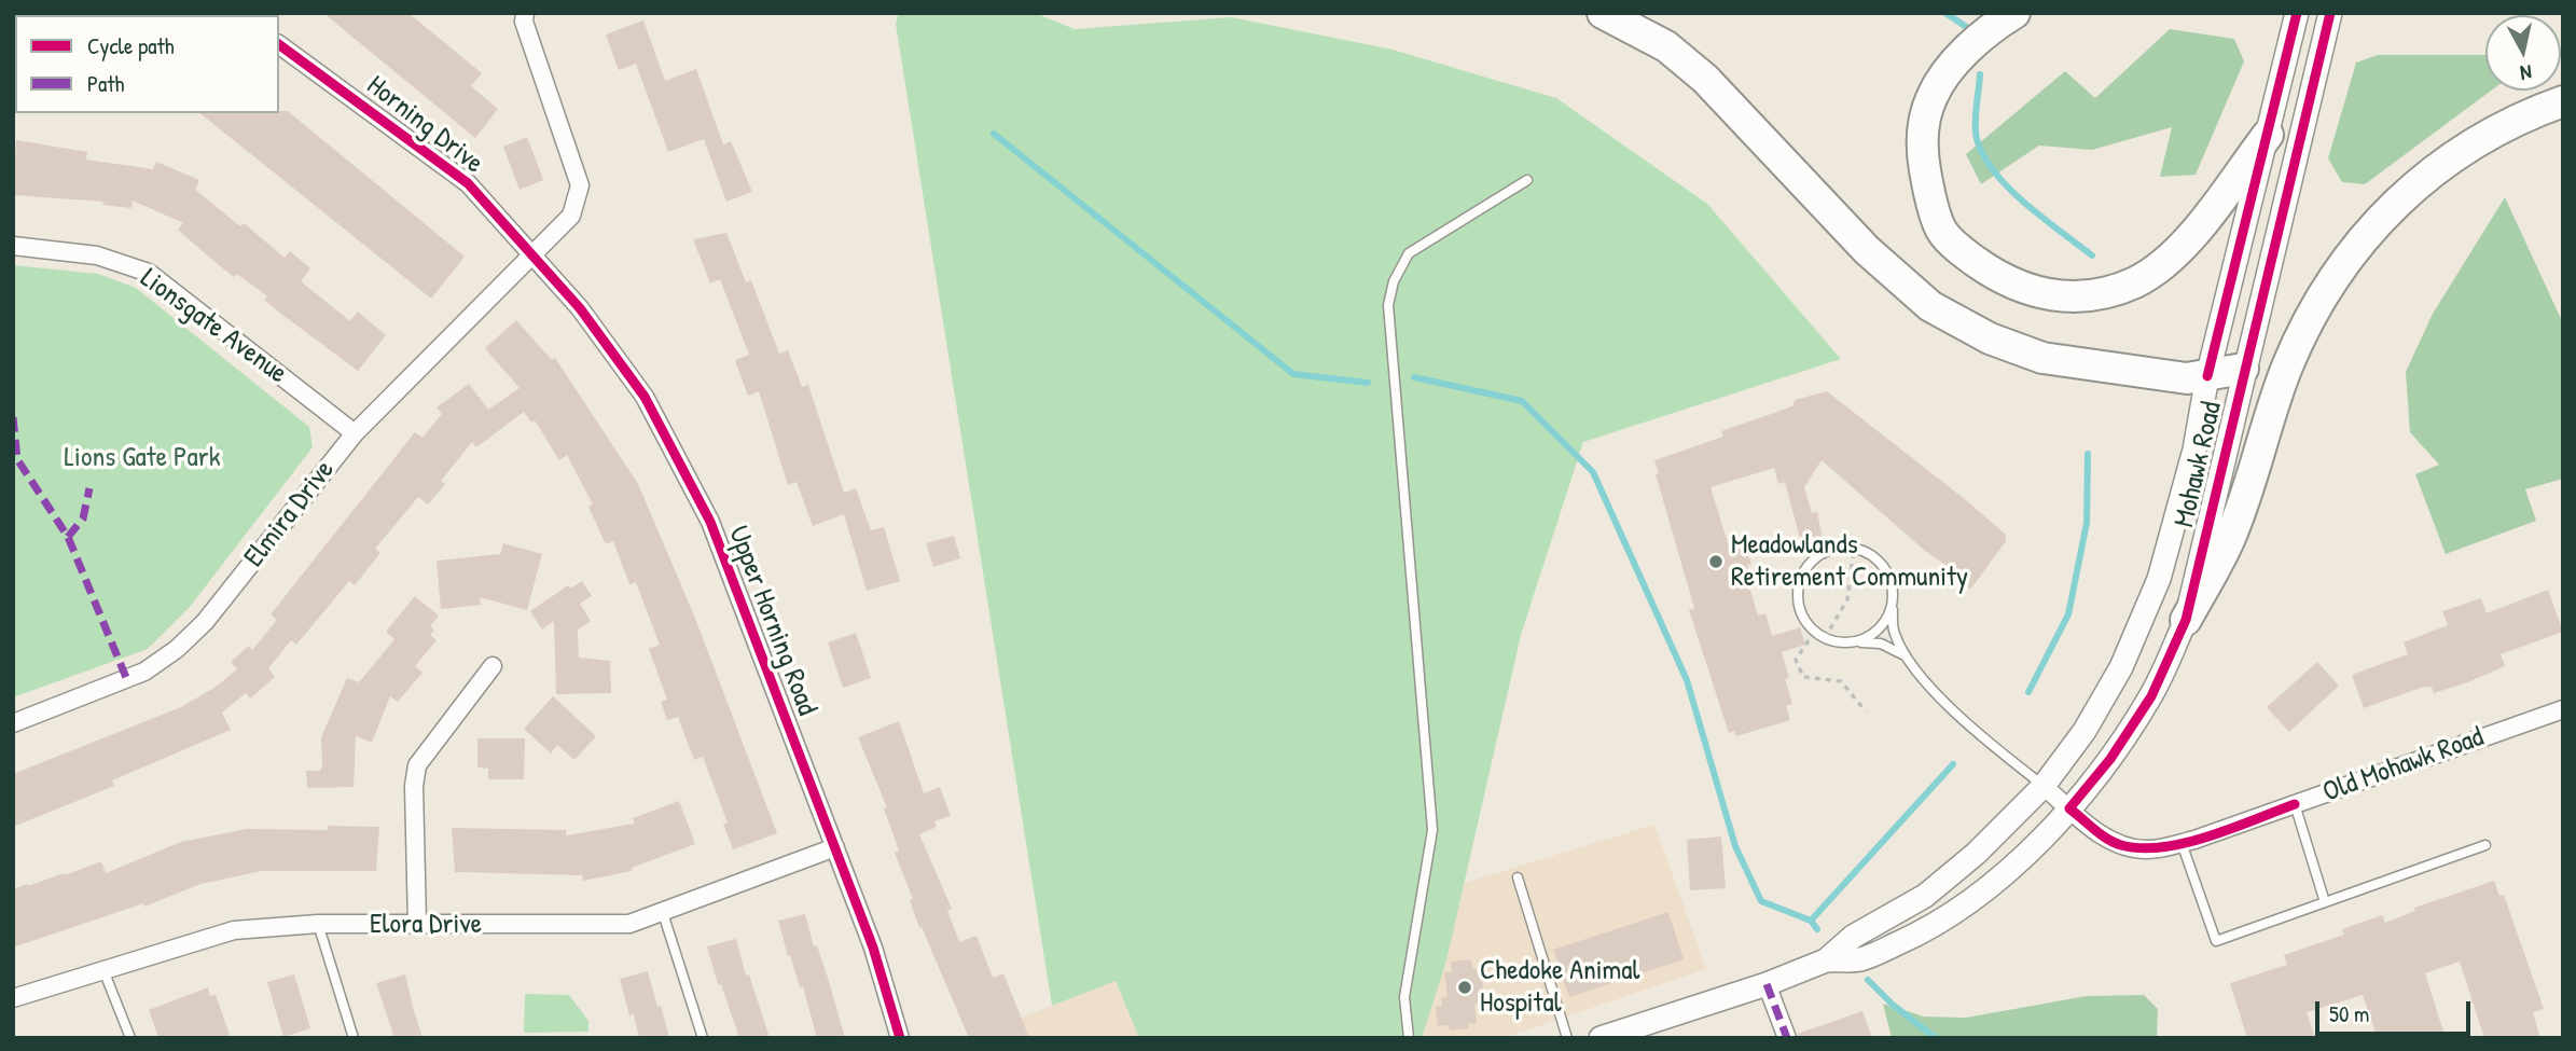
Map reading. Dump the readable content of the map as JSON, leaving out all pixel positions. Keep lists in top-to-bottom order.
{
  "streets": {
    "main road": ["Mohawk Road"],
    "street": [
      "Horning Drive",
      "Lionsgate Avenue",
      "Elmira Drive",
      "Upper Horning Road",
      "Old Mohawk Road",
      "Elora Drive"
    ]
  },
  "crossings": [
    ["Horning Drive", "Elmira Drive"],
    ["Horning Drive", "Upper Horning Road"],
    ["Lionsgate Avenue", "Elmira Drive"],
    ["Mohawk Road", "Old Mohawk Road"],
    ["Elmira Drive", "Upper Horning Road"],
    ["Upper Horning Road", "Elora Drive"]
  ],
  "parks": ["Lions Gate Park"],
  "places": ["Meadowlands Retirement Community", "Chedoke Animal Hospital"],
  "legend": ["Cycle path", "Path"],
  "scale_bar": "50 m",
  "north": "bottom"
}
